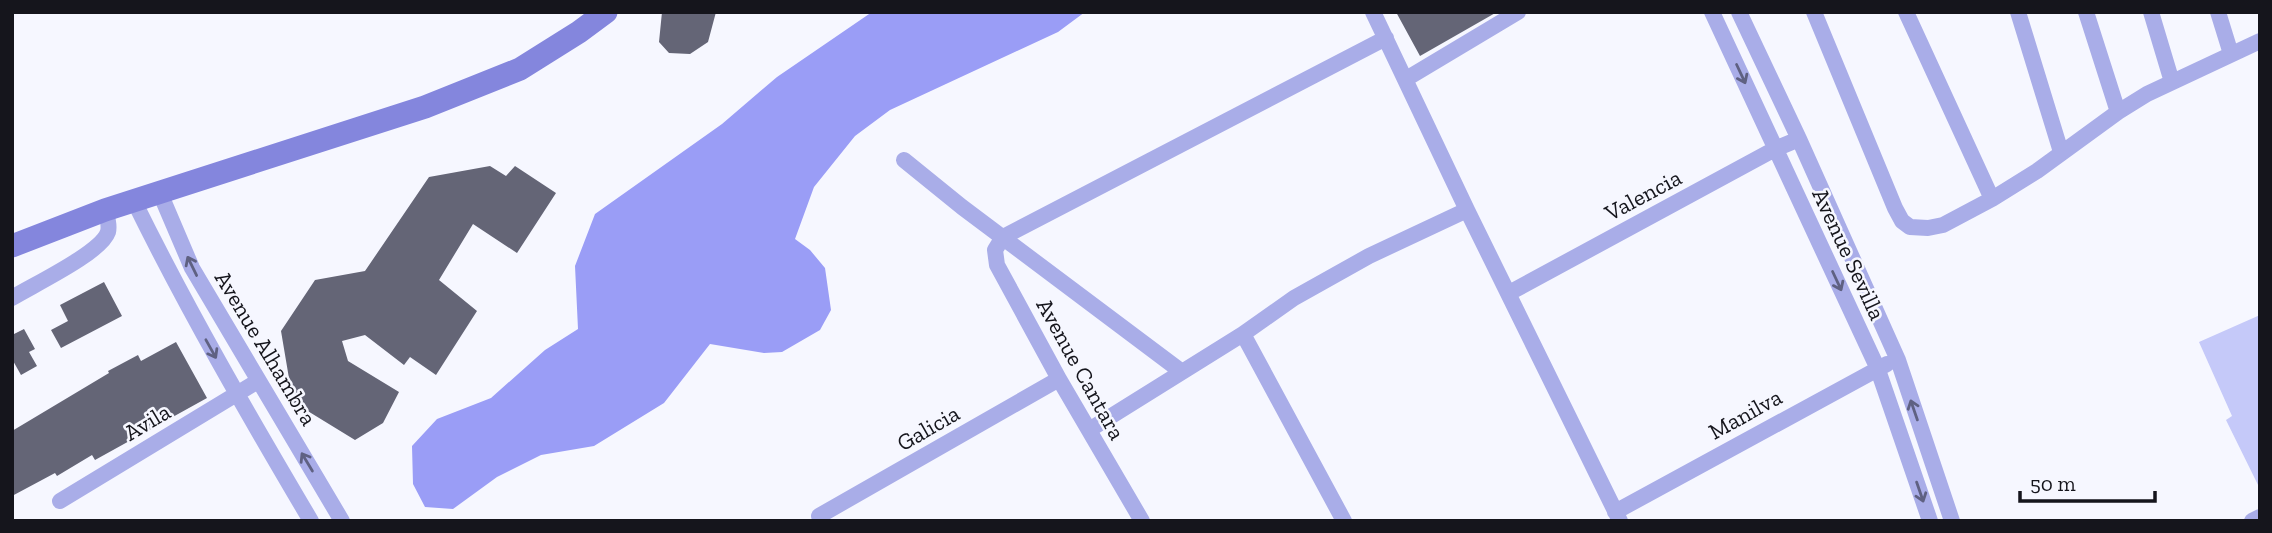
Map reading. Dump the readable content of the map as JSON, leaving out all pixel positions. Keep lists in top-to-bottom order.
{
  "streets": {
    "street": [
      "Valencia",
      "Avenue Sevilla",
      "Avenue Alhambra",
      "Avenue Cantara",
      "Manilva",
      "Avila",
      "Galicia"
    ]
  },
  "crossings": [
    ["Valencia", "Avenue Sevilla"],
    ["Avenue Sevilla", "Manilva"],
    ["Avenue Alhambra", "Avila"],
    ["Avenue Cantara", "Galicia"]
  ],
  "scale_bar": "50 m"
}
